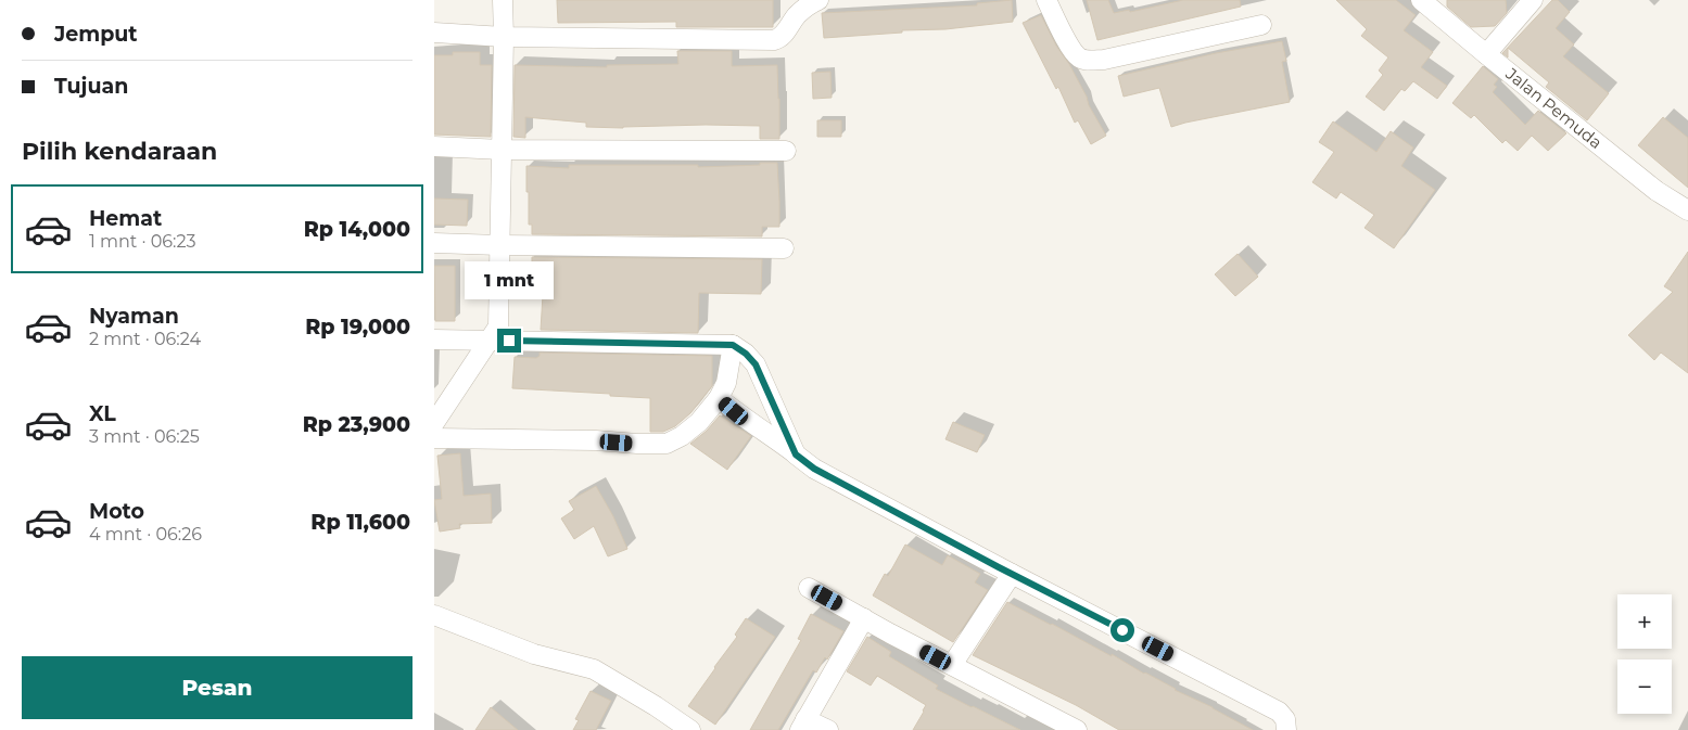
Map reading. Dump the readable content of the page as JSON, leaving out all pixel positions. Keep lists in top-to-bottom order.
{
  "streets": {
    "street": ["Jalan Pemuda"]
  },
  "page": {
    "banner": ["Jemput", "Tujuan"],
    "heading": "Pilih kendaraan",
    "list": [
      {
        "name": "Hemat",
        "note": "1 mnt · 06:23",
        "value": "Rp 14,000"
      },
      {
        "name": "Nyaman",
        "note": "2 mnt · 06:24",
        "value": "Rp 19,000"
      },
      {
        "name": "XL",
        "note": "3 mnt · 06:25",
        "value": "Rp 23,900"
      },
      {
        "name": "Moto",
        "note": "4 mnt · 06:26",
        "value": "Rp 11,600"
      }
    ],
    "bubble": "1 mnt",
    "map_buttons": ["+", "−"],
    "buttons": "Pesan"
  }
}
